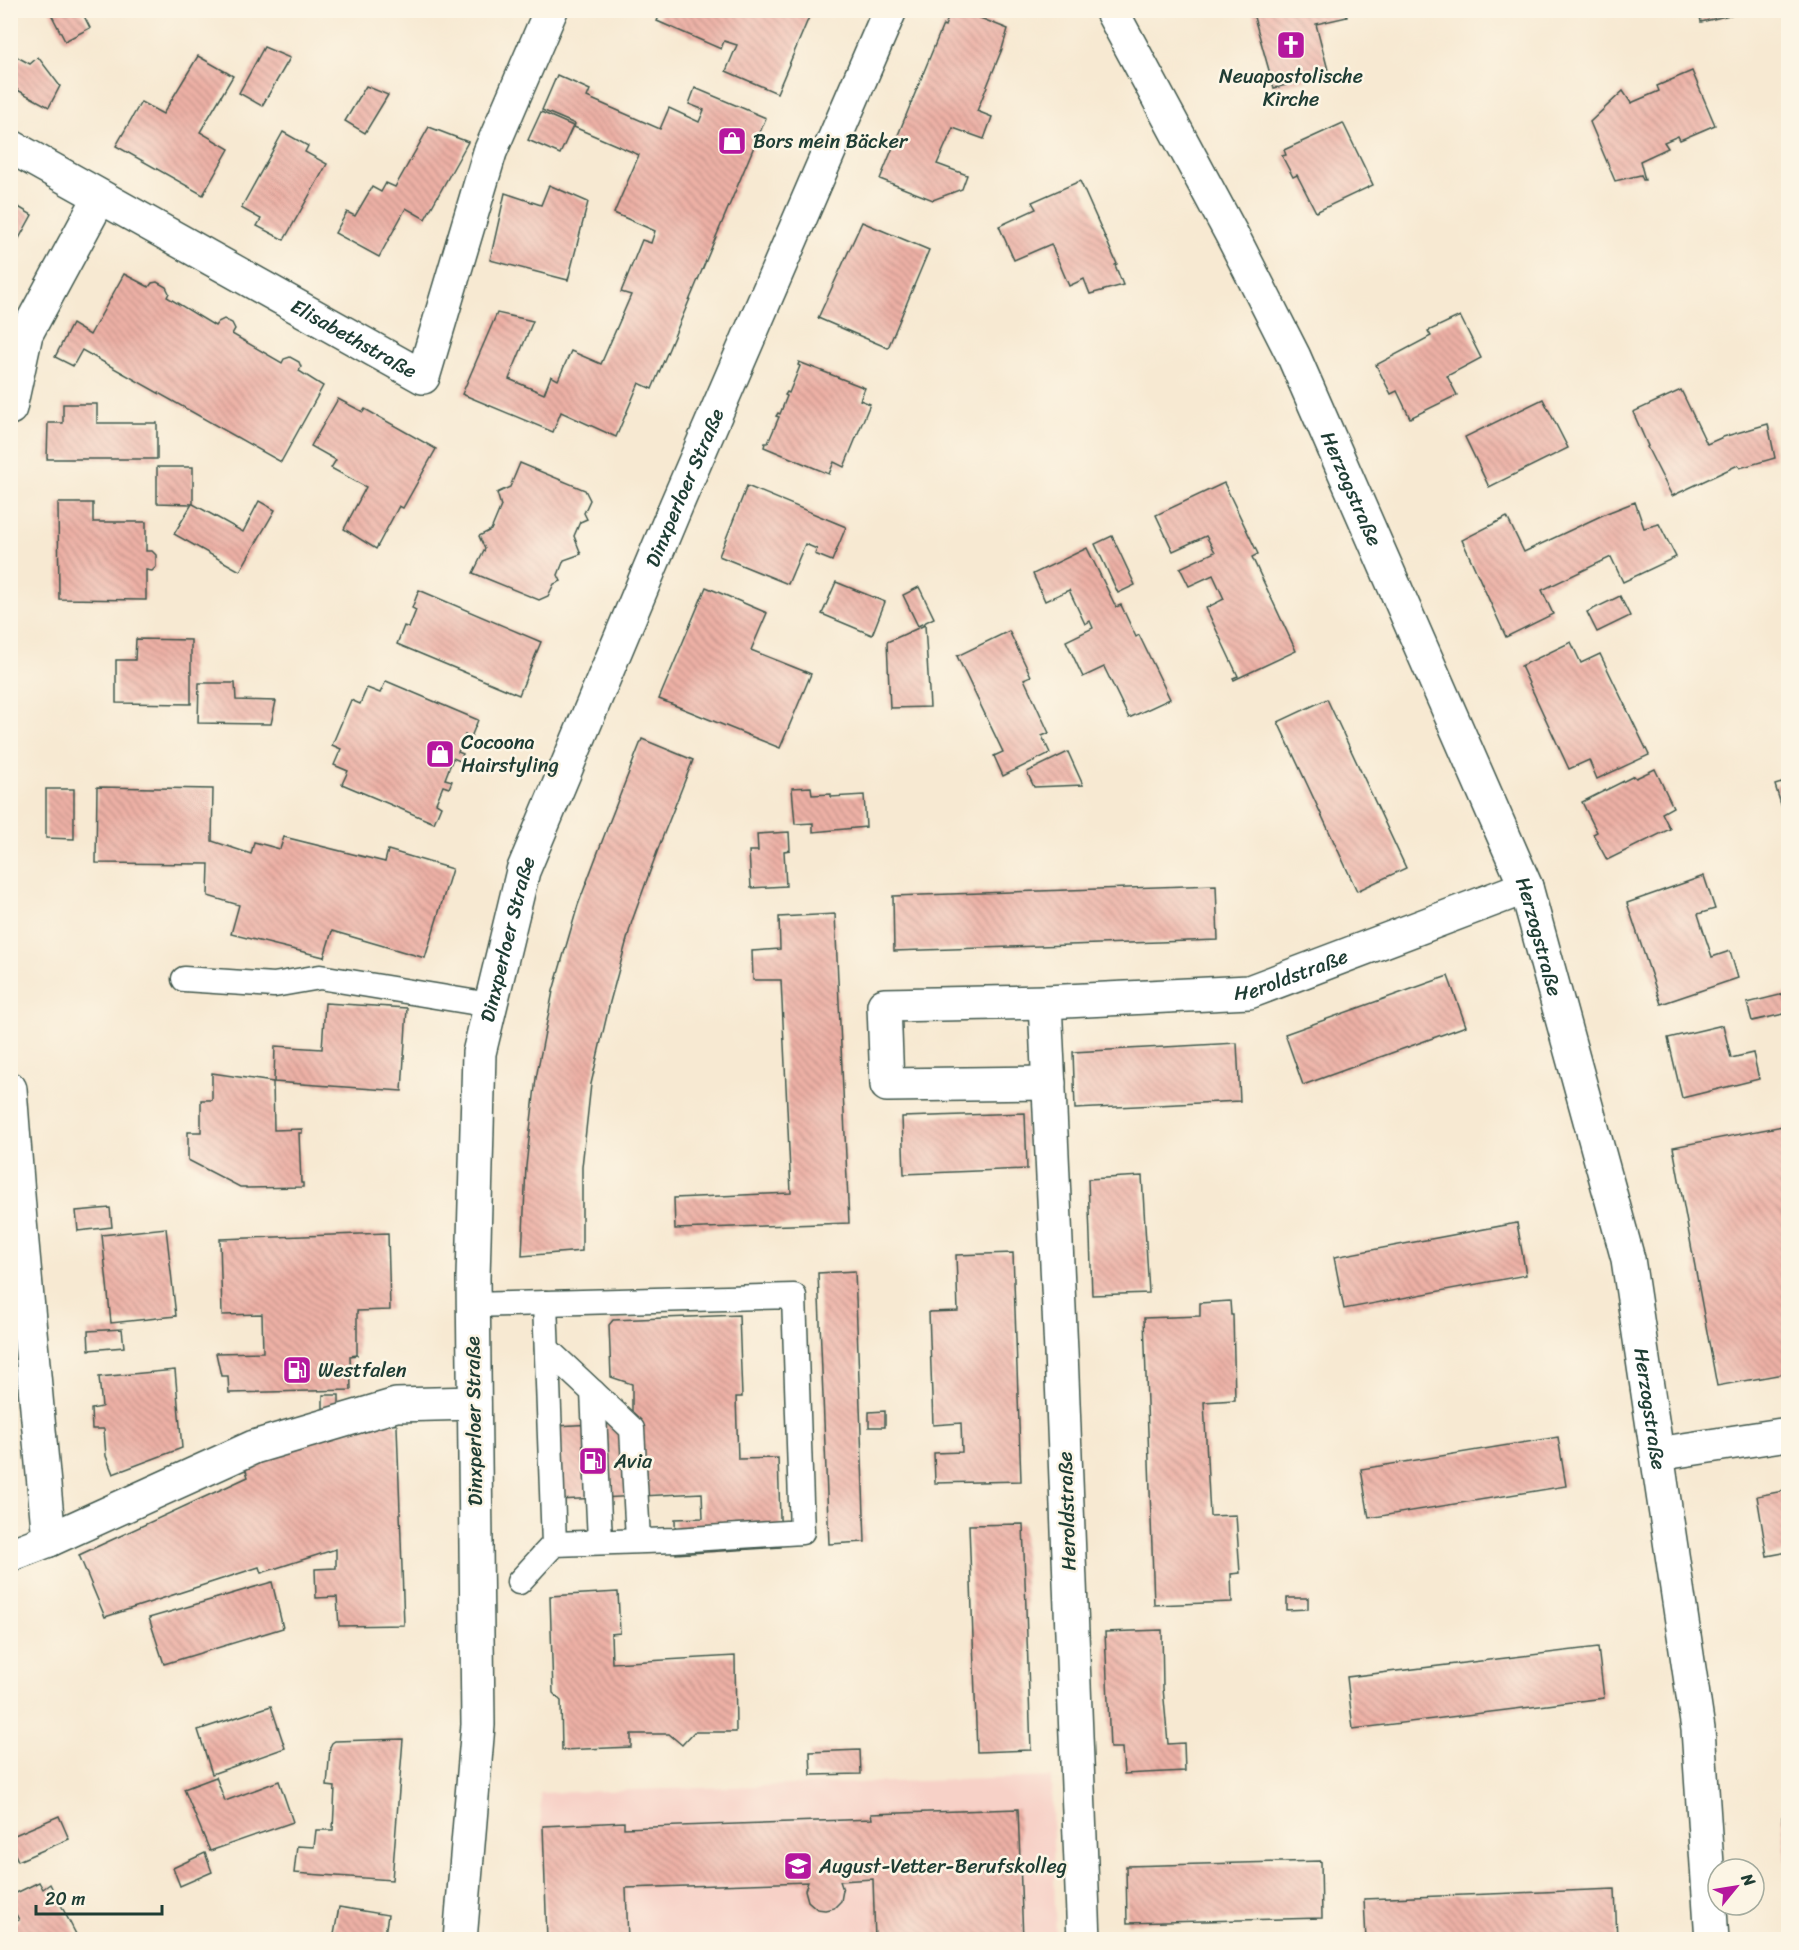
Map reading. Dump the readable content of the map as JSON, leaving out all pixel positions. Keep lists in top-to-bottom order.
{
  "streets": {
    "street": [
      "Elisabethstraße",
      "Dinxperloer Straße",
      "Herzogstraße",
      "Heroldstraße"
    ]
  },
  "crossings": [
    ["Herzogstraße", "Heroldstraße"]
  ],
  "places": {
    "church": ["Neuapostolische Kirche"],
    "shop": ["Bors mein Bäcker", "Cocoona Hairstyling"],
    "fuel station": ["Westfalen", "Avia"],
    "school or university": ["August-Vetter-Berufskolleg"]
  },
  "scale_bar": "20 m",
  "north": "top right"
}
